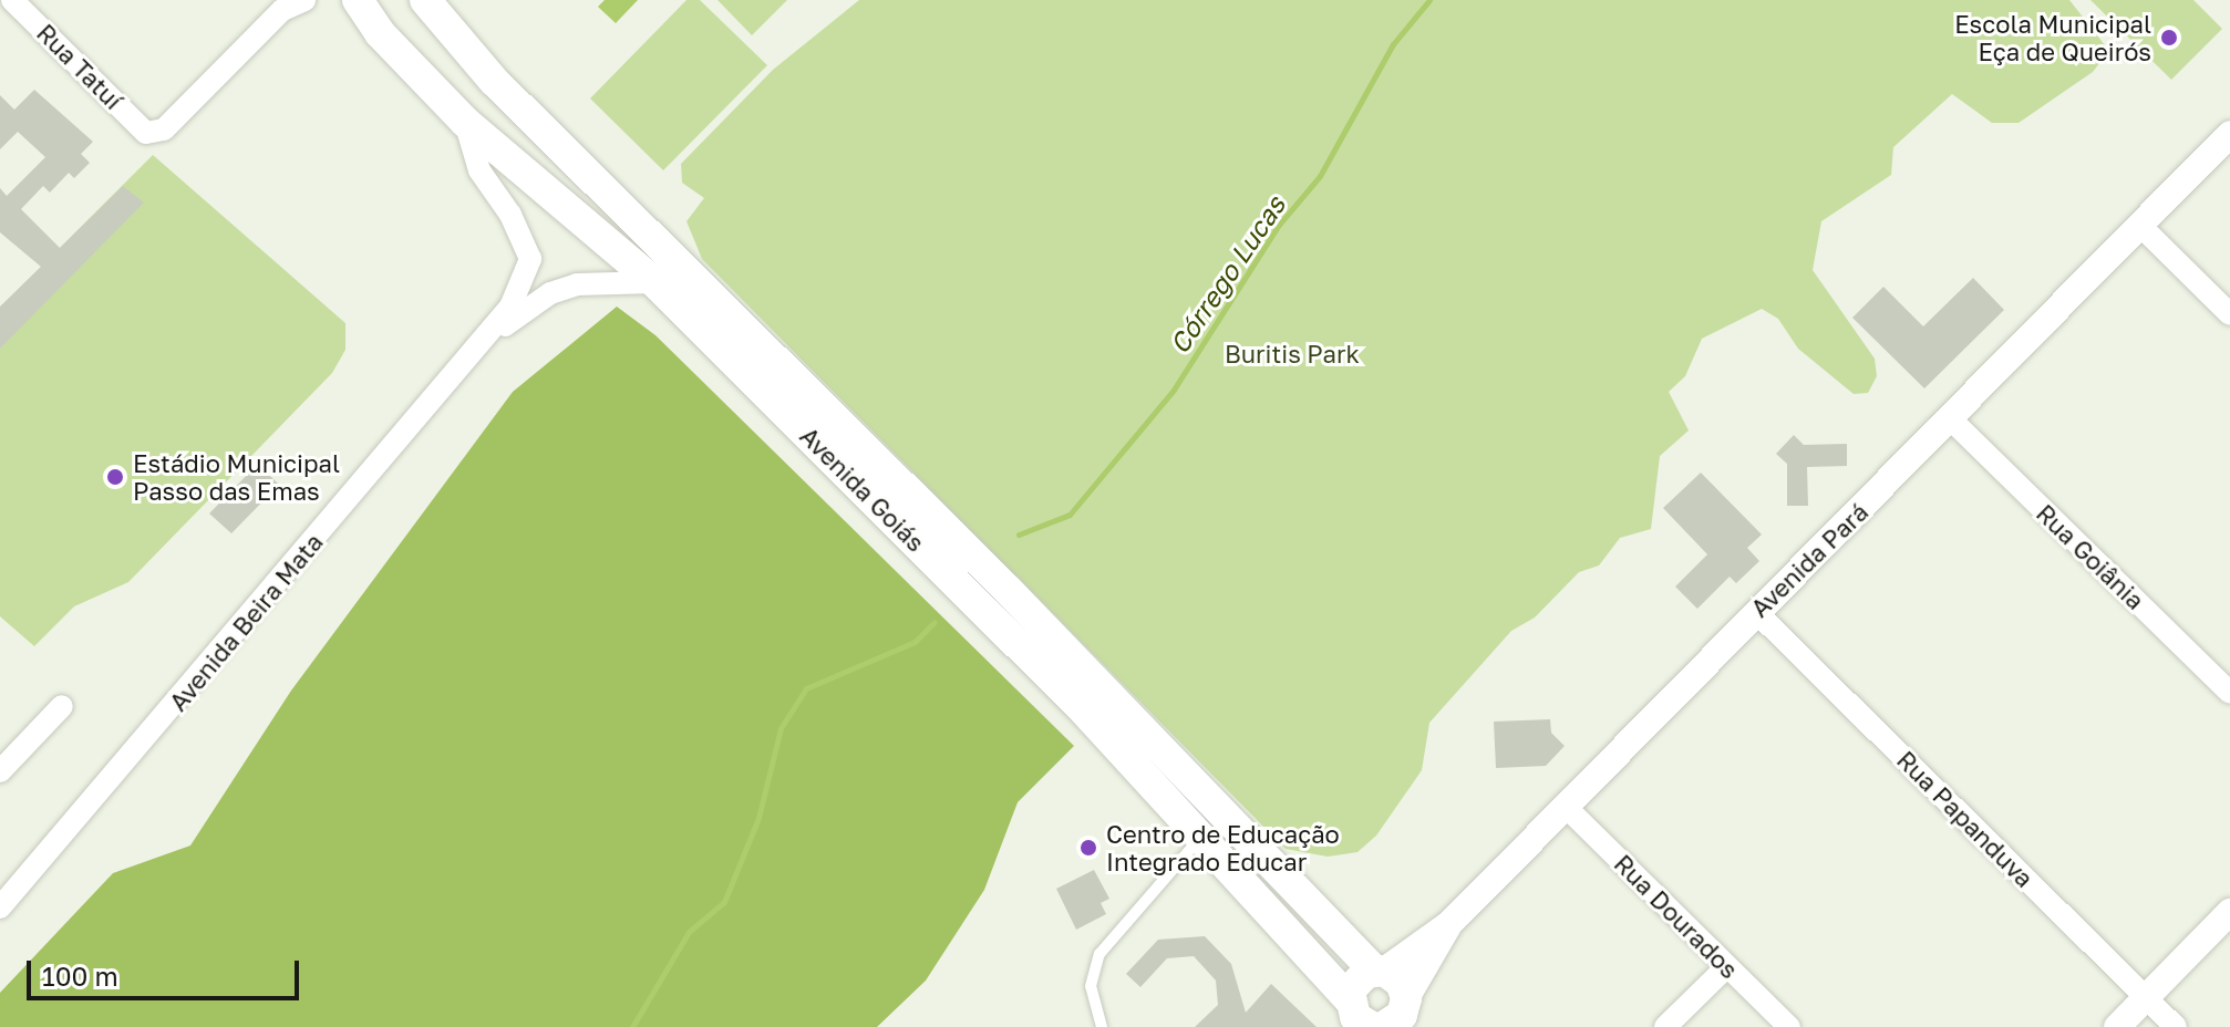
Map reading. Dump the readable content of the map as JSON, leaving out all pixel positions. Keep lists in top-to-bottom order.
{
  "streets": {
    "main road": ["Avenida Goiás"],
    "street": [
      "Rua Tatuí",
      "Rua Goiânia",
      "Avenida Pará",
      "Avenida Beira Mata",
      "Rua Papanduva",
      "Rua Dourados"
    ]
  },
  "crossings": [
    ["Avenida Goiás", "Avenida Pará"],
    ["Avenida Goiás", "Avenida Beira Mata"],
    ["Rua Goiânia", "Avenida Pará"],
    ["Avenida Pará", "Rua Papanduva"],
    ["Avenida Pará", "Rua Dourados"]
  ],
  "water": ["Córrego Lucas"],
  "parks": ["Buritis Park"],
  "places": ["Escola Municipal Eça de Queirós", "Estádio Municipal Passo das Emas", "Centro de Educação Integrado Educar"],
  "scale_bar": "100 m"
}
